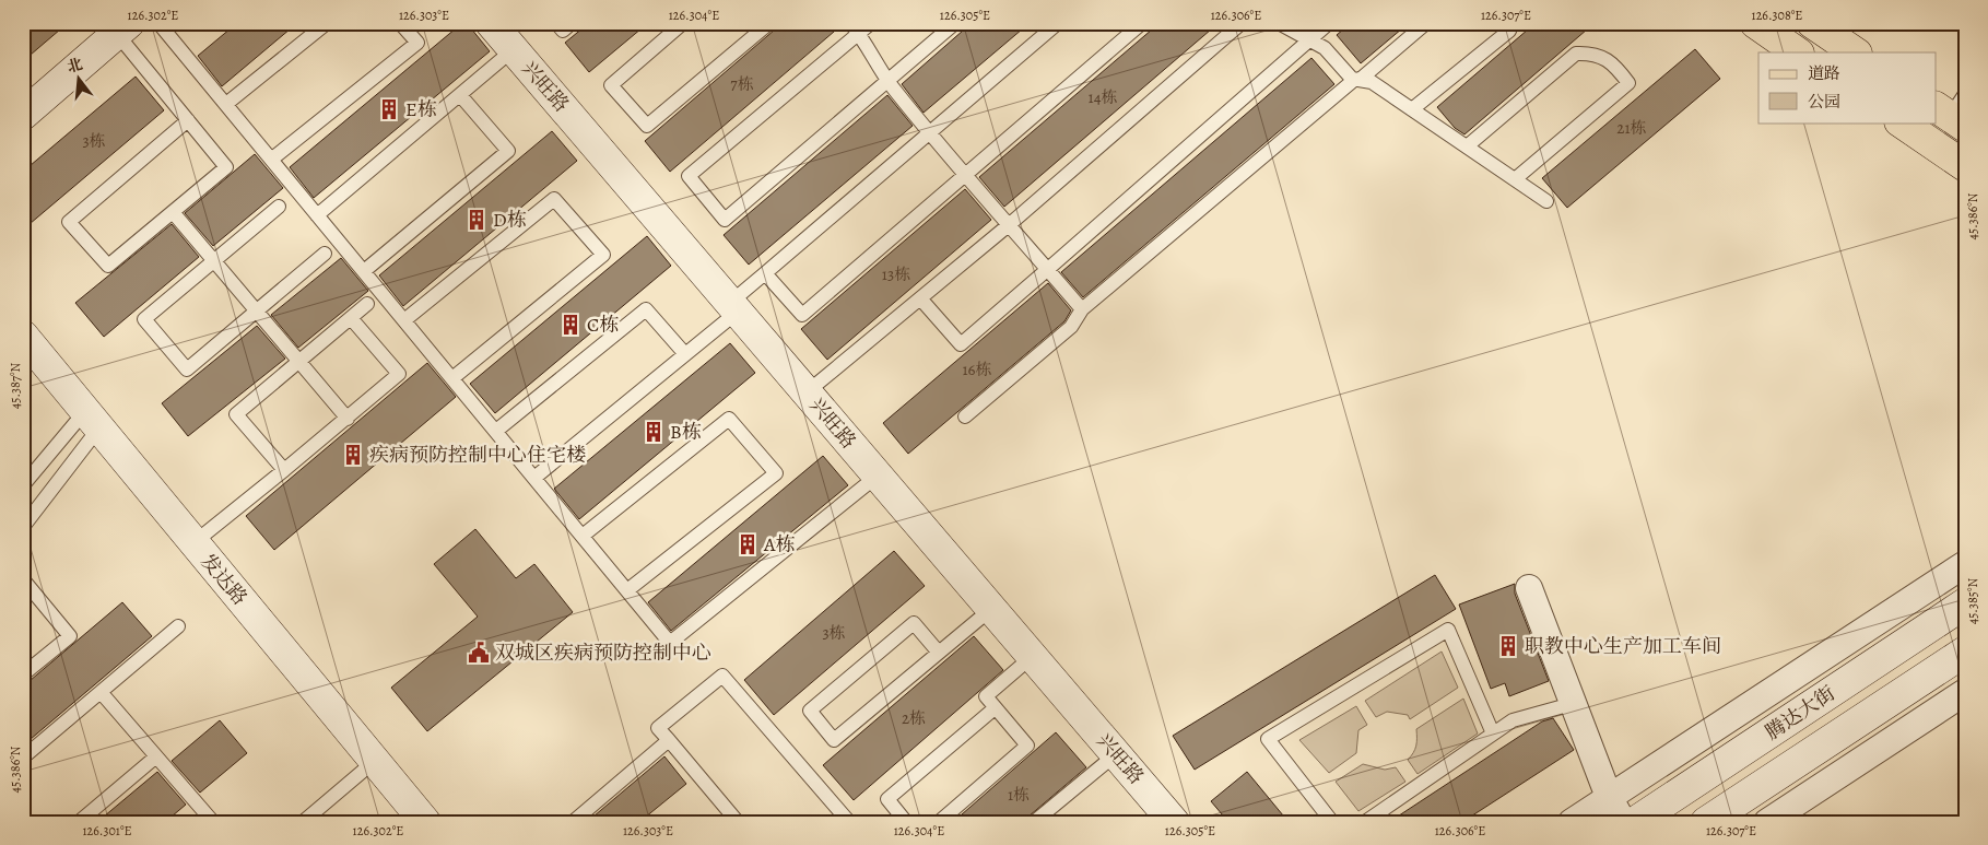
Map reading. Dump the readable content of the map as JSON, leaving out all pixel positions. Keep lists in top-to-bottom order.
{
  "streets": {
    "street": ["兴旺路", "发达路", "腾达大街"]
  },
  "places": {
    "building": [
      "E栋",
      "D栋",
      "C栋",
      "B栋",
      "疾病预防控制中心住宅楼",
      "A栋",
      "职教中心生产加工车间"
    ],
    "public building": ["双城区疾病预防控制中心"]
  },
  "house_numbers": [
    "7栋",
    "14栋",
    "21栋",
    "3栋",
    "13栋",
    "16栋",
    "3栋",
    "2栋",
    "1栋"
  ],
  "legend": ["道路", "公园"],
  "north": "top",
  "coordinates": [
    "126.302°E",
    "126.303°E",
    "126.304°E",
    "126.305°E",
    "126.306°E",
    "126.307°E",
    "126.308°E",
    "45.386°N",
    "45.387°N",
    "45.385°N",
    "126.301°E"
  ]
}
